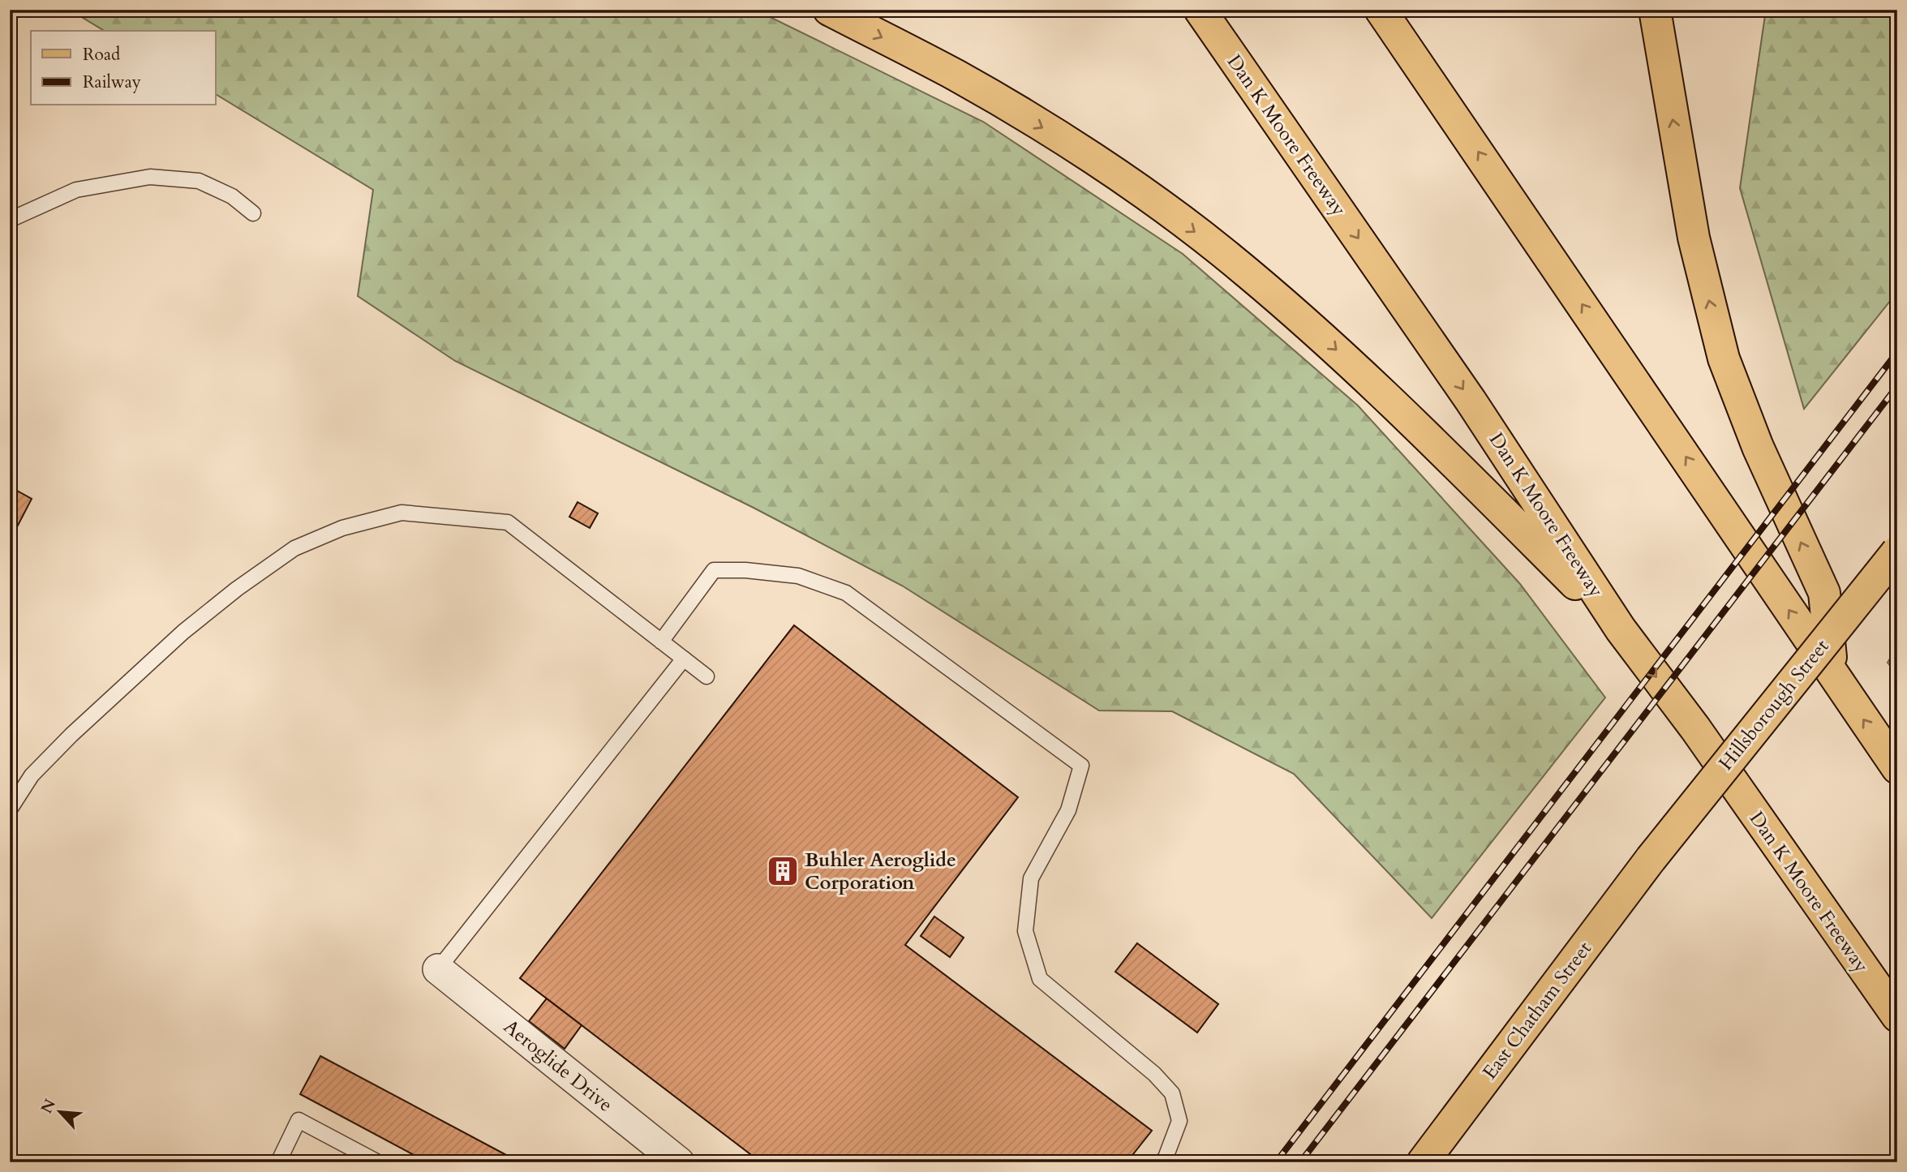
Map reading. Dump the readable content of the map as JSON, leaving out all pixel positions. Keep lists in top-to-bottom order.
{
  "streets": {
    "main road": ["Dan K Moore Freeway", "Hillsborough Street", "East Chatham Street"],
    "street": ["Aeroglide Drive"]
  },
  "crossings": [
    ["Hillsborough Street", "East Chatham Street"]
  ],
  "places": {
    "building": ["Buhler Aeroglide Corporation"]
  },
  "legend": ["Road", "Railway"],
  "north": "top left"
}
